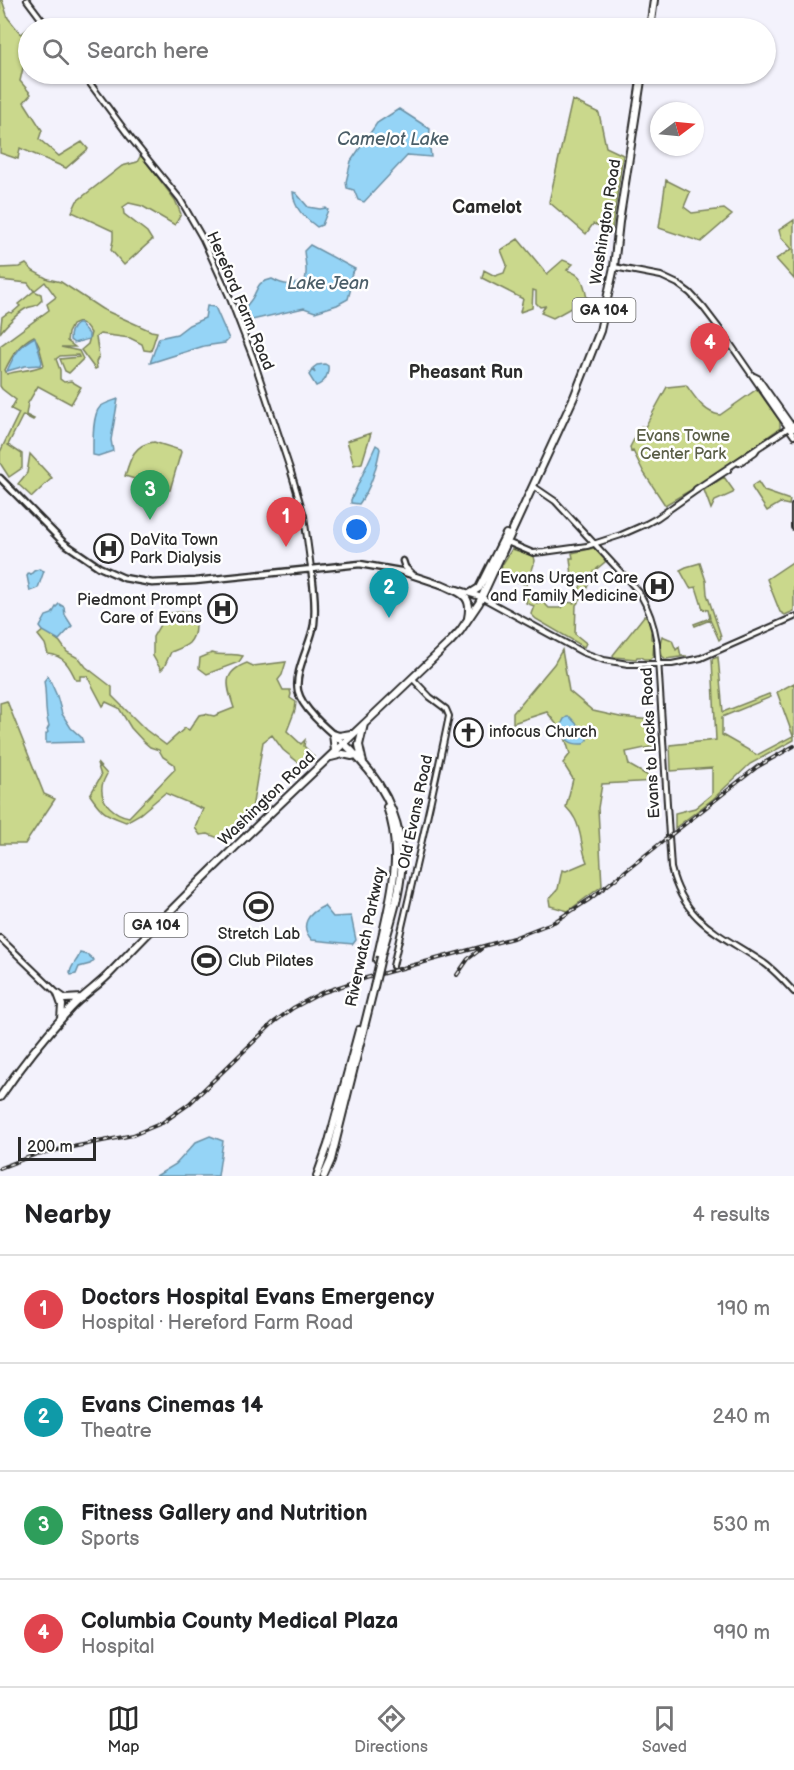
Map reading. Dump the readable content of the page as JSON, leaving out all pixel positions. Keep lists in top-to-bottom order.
{
  "streets": {
    "main road": ["Washington Road", "GA 104", "Riverwatch Parkway"],
    "street": ["Hereford Farm Road", "Evans to Locks Road", "Old Evans Road"]
  },
  "crossings": [
    ["Washington Road", "Evans to Locks Road"],
    ["Washington Road", "Old Evans Road"],
    ["Washington Road", "Riverwatch Parkway"]
  ],
  "districts": ["Camelot", "Pheasant Run"],
  "water": ["Camelot Lake", "Lake Jean"],
  "parks": ["Evans Towne Center Park"],
  "places": {
    "hospital": ["DaVita Town Park Dialysis", "Evans Urgent Care and Family Medicine", "Piedmont Prompt Care of Evans"],
    "church": ["infocus Church"],
    "sports": ["Stretch Lab", "Club Pilates"]
  },
  "scale_bar": "200 m",
  "north": "right",
  "page": {
    "search": "Search here",
    "pins": [
      "4",
      "3",
      "1",
      "2"
    ],
    "scale": "200 m",
    "heading": ["Nearby", "4 results"],
    "list": [
      {
        "mark": "1",
        "name": "Doctors Hospital Evans Emergency",
        "note": "Hospital · Hereford Farm Road",
        "value": "190 m"
      },
      {
        "mark": "2",
        "name": "Evans Cinemas 14",
        "note": "Theatre",
        "value": "240 m"
      },
      {
        "mark": "3",
        "name": "Fitness Gallery and Nutrition",
        "note": "Sports",
        "value": "530 m"
      },
      {
        "mark": "4",
        "name": "Columbia County Medical Plaza",
        "note": "Hospital",
        "value": "990 m"
      }
    ],
    "nav": ["Map", "Directions", "Saved"]
  }
}
